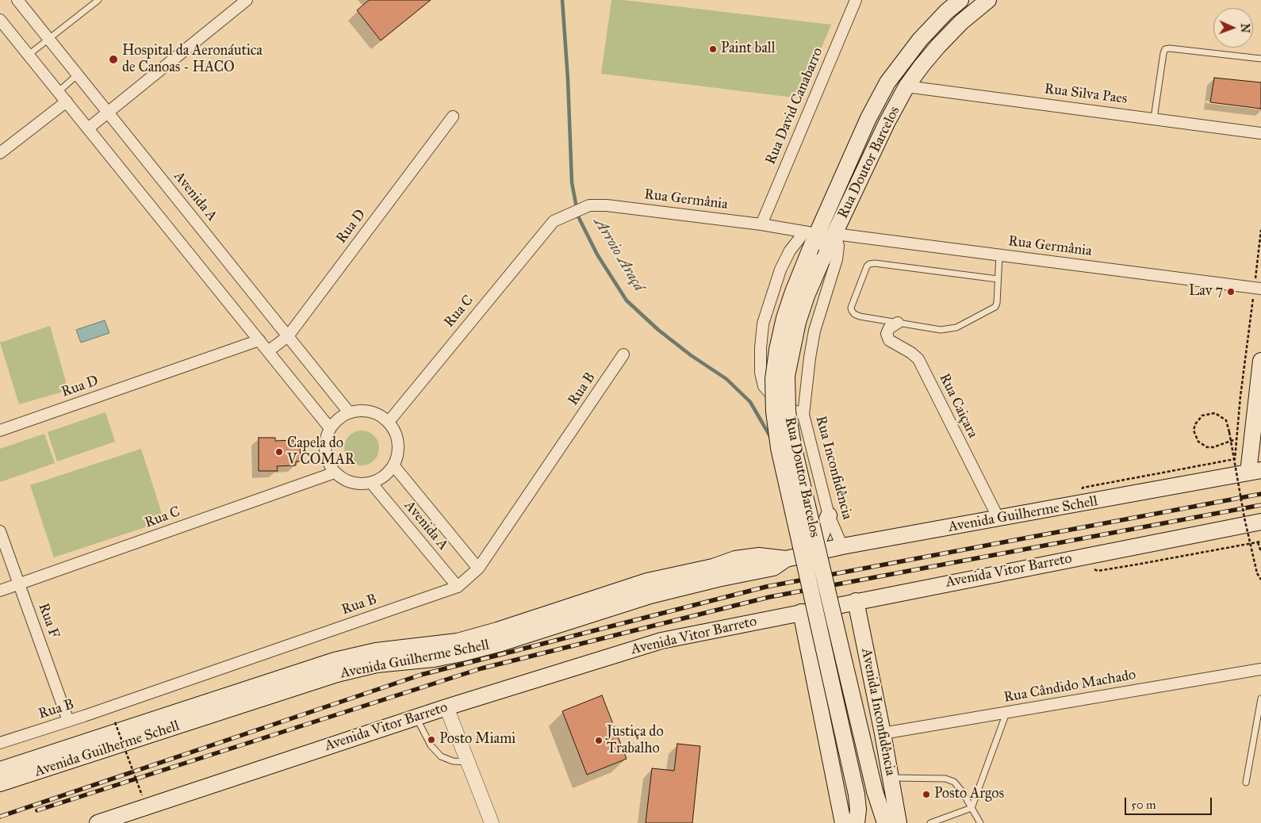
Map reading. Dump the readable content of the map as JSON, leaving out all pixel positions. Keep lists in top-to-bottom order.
{
  "streets": {
    "main road": [
      "Rua Doutor Barcelos",
      "Avenida Guilherme Schell",
      "Avenida Vitor Barreto",
      "Avenida Inconfidência"
    ],
    "street": [
      "Rua Silva Paes",
      "Rua David Canabarro",
      "Avenida A",
      "Rua Germânia",
      "Rua D",
      "Rua C",
      "Rua B",
      "Rua Caiçara",
      "Rua Inconfidência",
      "Rua F",
      "Rua Cândido Machado"
    ]
  },
  "crossings": [
    ["Rua Silva Paes", "Rua Doutor Barcelos"],
    ["Rua David Canabarro", "Rua Germânia"],
    ["Rua Doutor Barcelos", "Rua Germânia"],
    ["Rua Doutor Barcelos", "Rua Inconfidência"],
    ["Rua Doutor Barcelos", "Avenida Inconfidência"],
    ["Avenida A", "Rua D"],
    ["Avenida A", "Rua C"],
    ["Avenida A", "Rua B"],
    ["Rua Germânia", "Rua C"],
    ["Rua Germânia", "Rua Inconfidência"],
    ["Rua C", "Rua F"],
    ["Rua B", "Rua F"],
    ["Rua Caiçara", "Avenida Guilherme Schell"],
    ["Rua Inconfidência", "Avenida Guilherme Schell"],
    ["Avenida Vitor Barreto", "Avenida Inconfidência"],
    ["Rua Cândido Machado", "Avenida Inconfidência"]
  ],
  "water": ["Arroio Araçá"],
  "places": [
    "Paint ball",
    "Hospital da Aeronáutica de Canoas - HACO",
    "Lav 7",
    "Capela do V COMAR",
    "Posto Miami",
    "Justiça do Trabalho",
    "Posto Argos"
  ],
  "scale_bar": "50 m",
  "north": "right"
}
